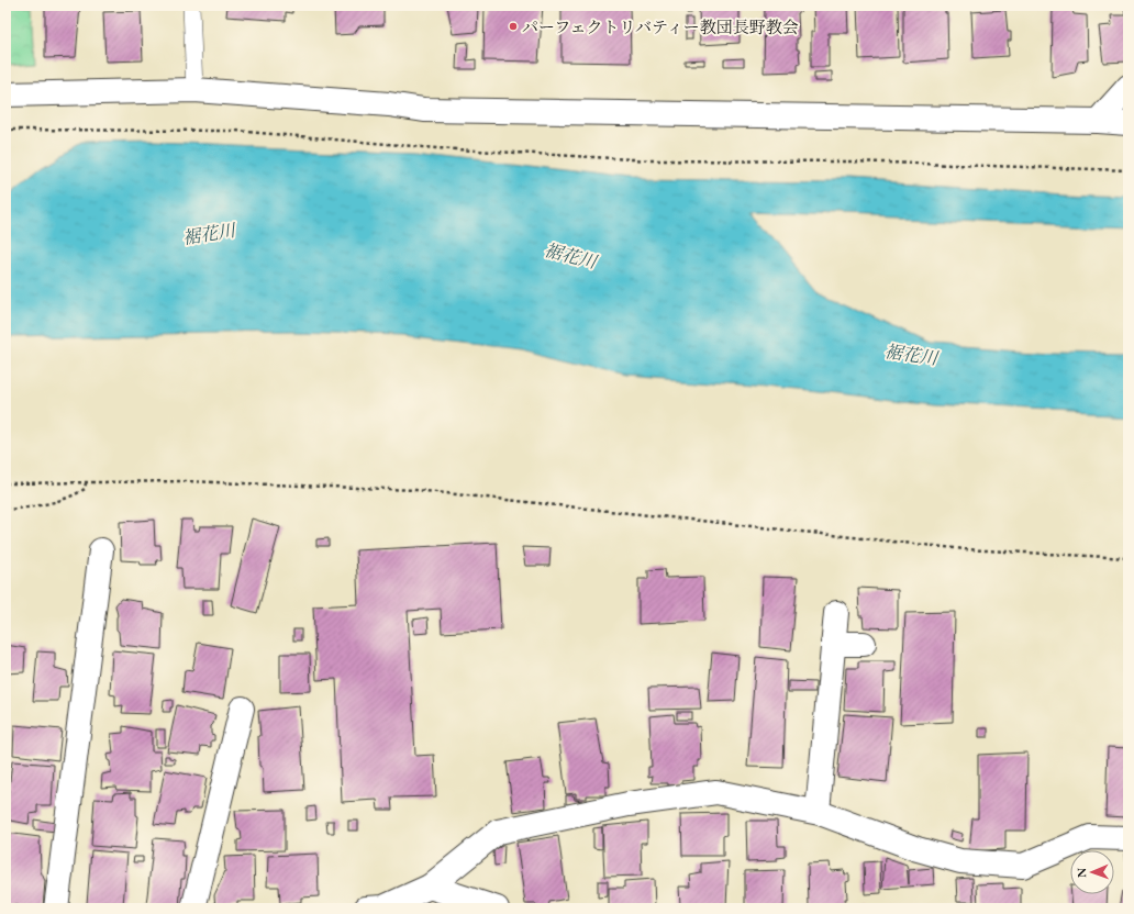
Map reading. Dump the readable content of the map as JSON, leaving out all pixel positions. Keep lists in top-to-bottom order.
{
  "water": ["裾花川"],
  "places": ["パーフェクトリバティー教団長野教会"],
  "north": "left"
}
